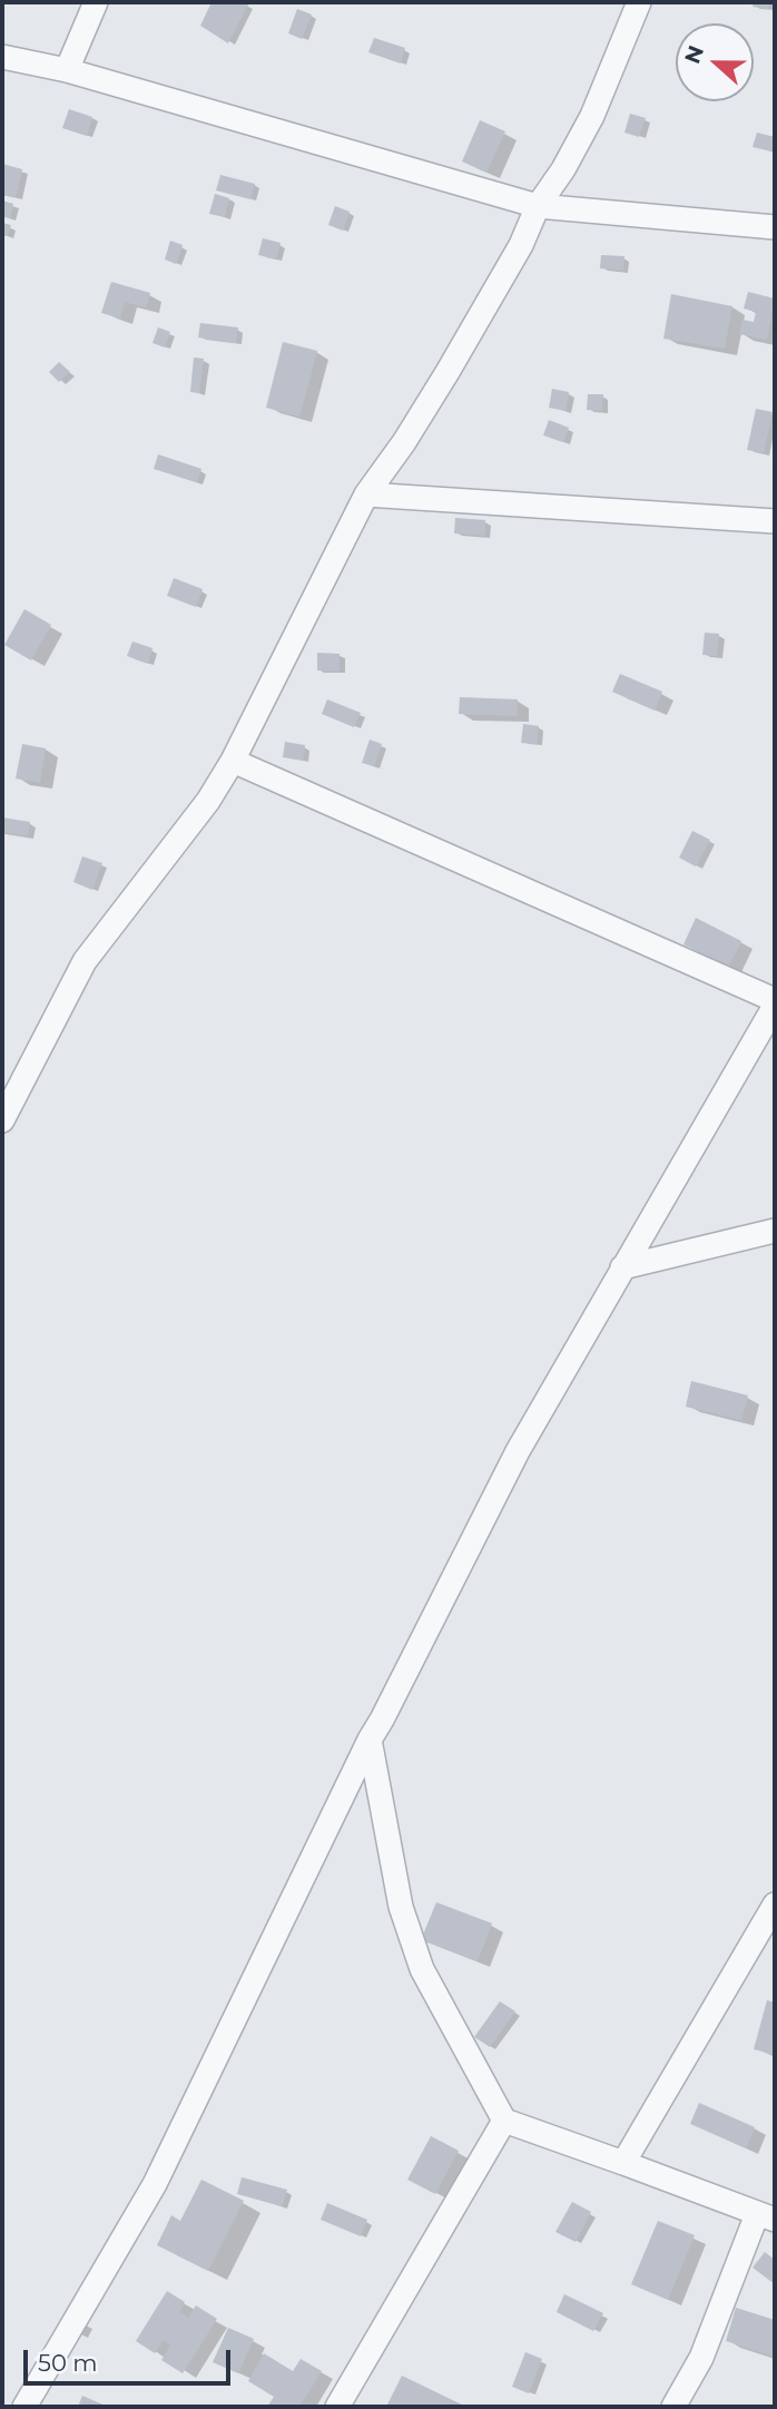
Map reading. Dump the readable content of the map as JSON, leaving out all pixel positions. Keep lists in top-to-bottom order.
{
  "scale_bar": "50 m",
  "north": "left"
}
